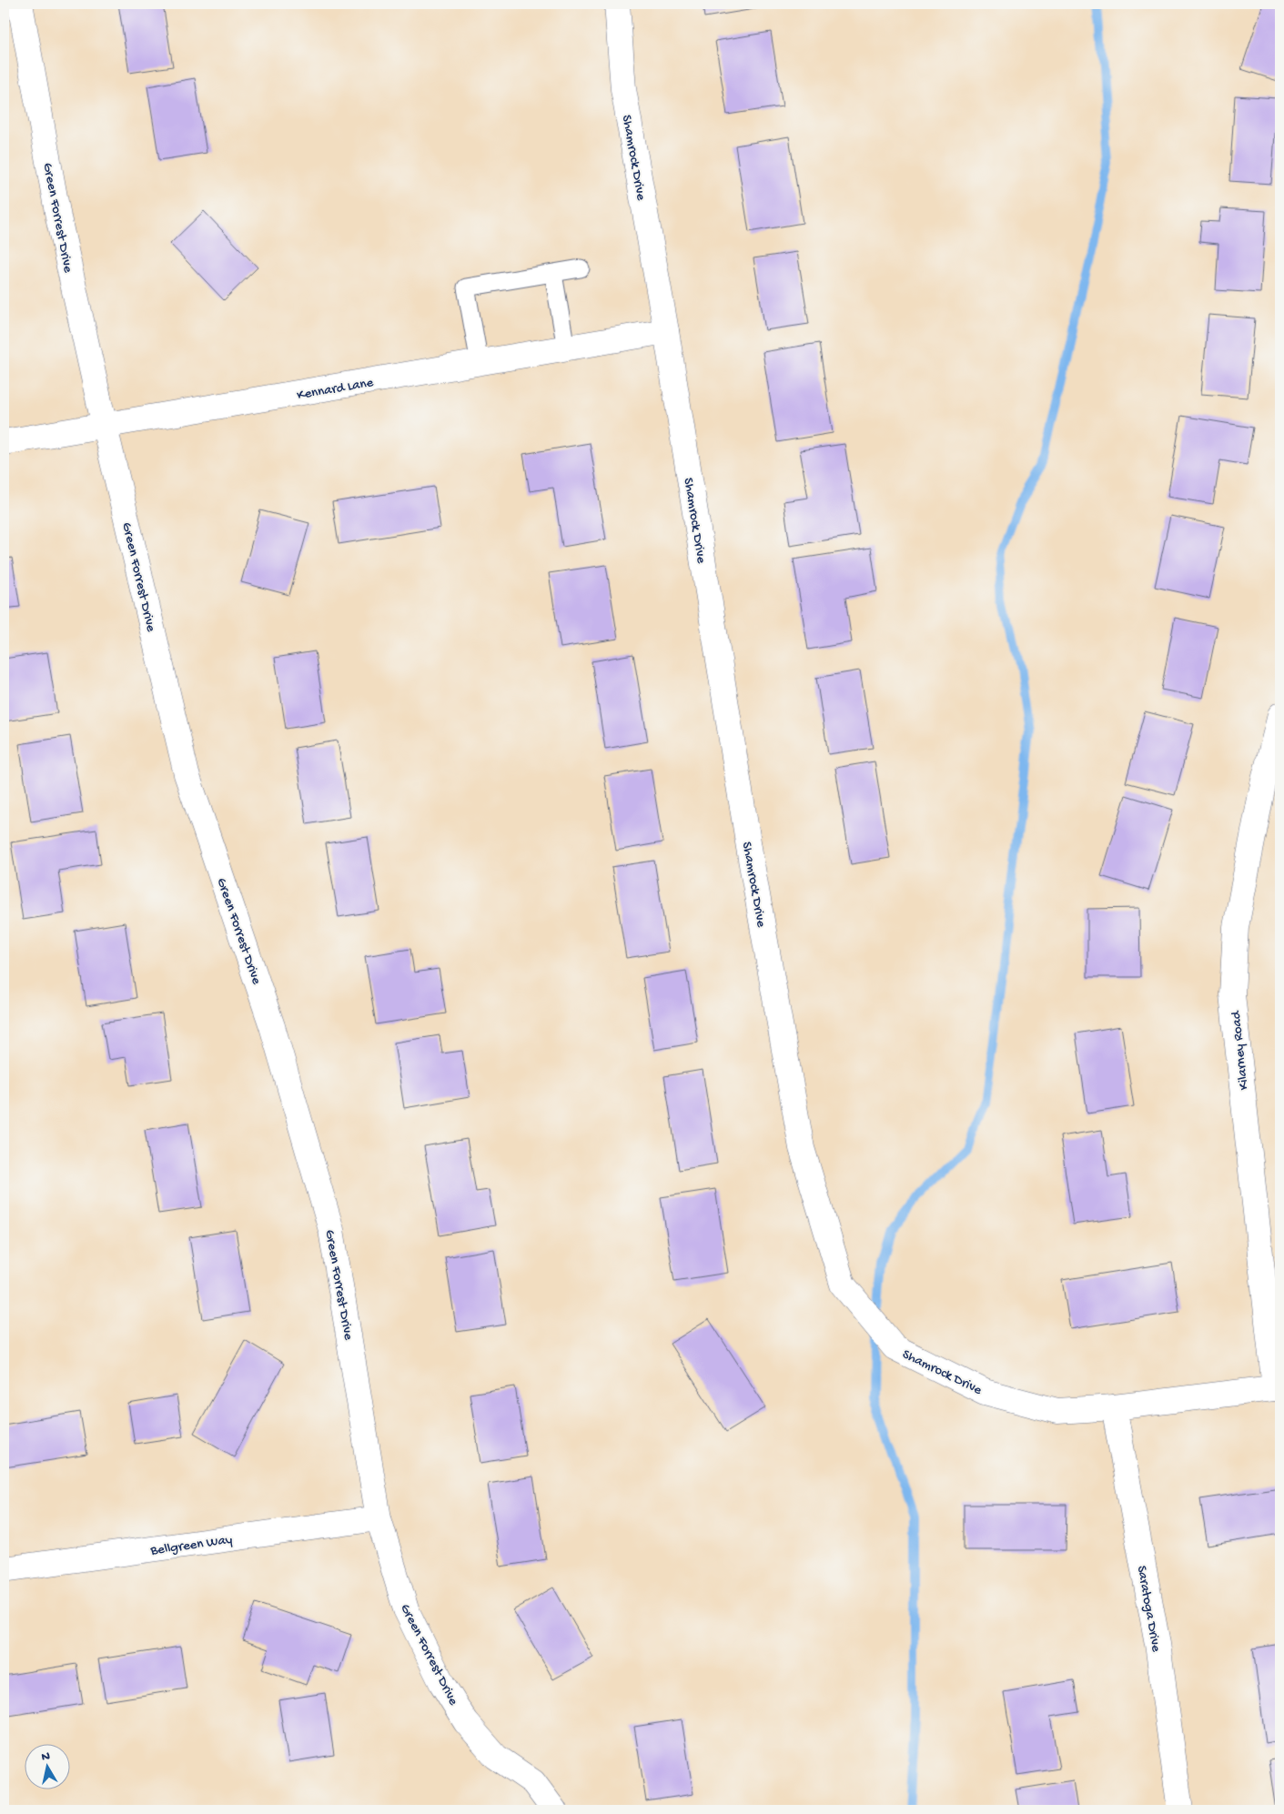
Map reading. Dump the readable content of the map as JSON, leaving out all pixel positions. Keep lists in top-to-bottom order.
{
  "streets": {
    "street": [
      "Shamrock Drive",
      "Green Forrest Drive",
      "Kennard Lane",
      "Kilarney Road",
      "Bellgreen Way",
      "Saratoga Drive"
    ]
  },
  "crossings": [
    ["Shamrock Drive", "Kennard Lane"],
    ["Shamrock Drive", "Kilarney Road"],
    ["Shamrock Drive", "Saratoga Drive"],
    ["Green Forrest Drive", "Kennard Lane"],
    ["Green Forrest Drive", "Bellgreen Way"]
  ],
  "north": "top"
}
